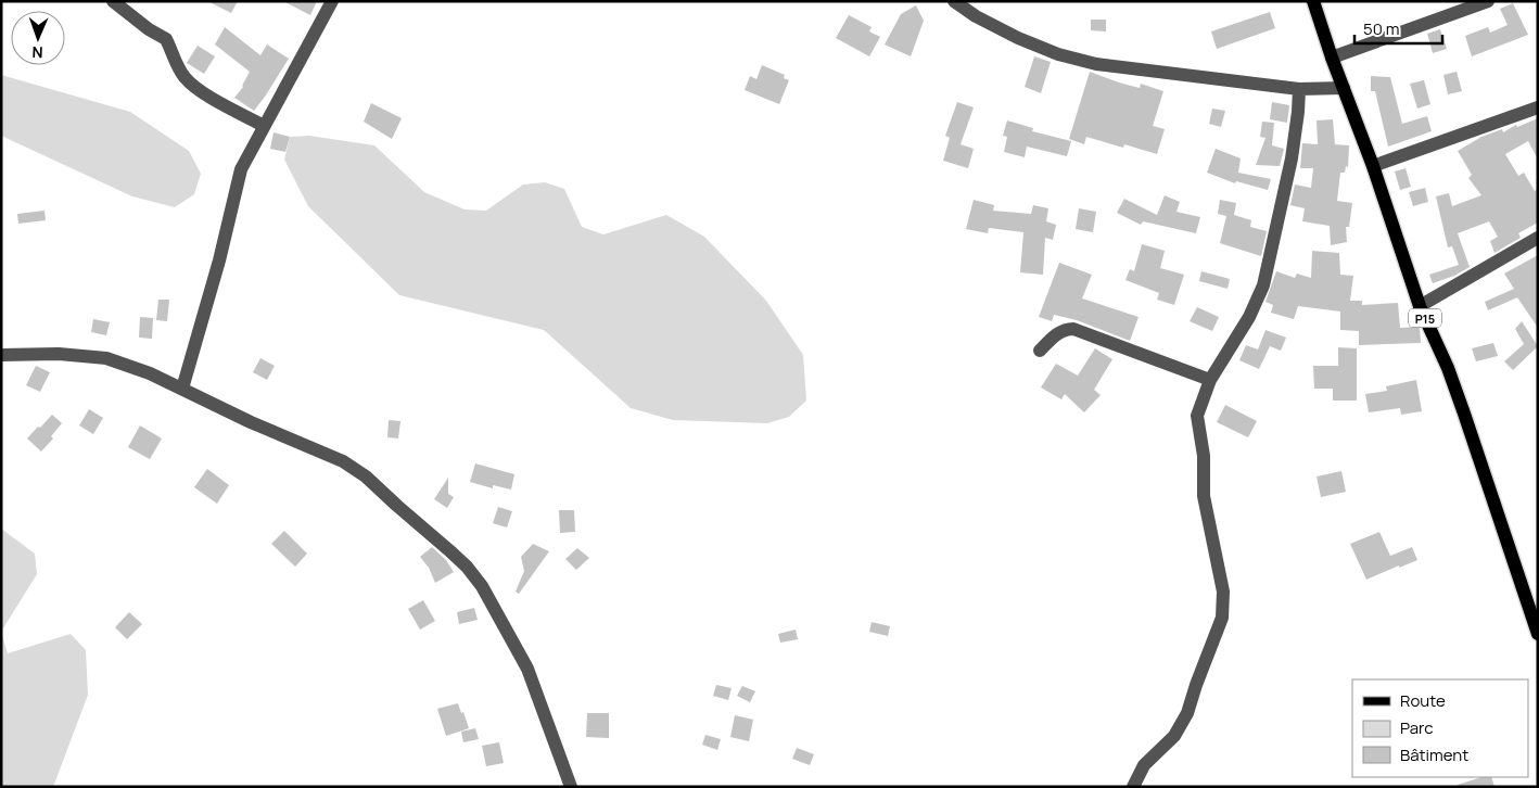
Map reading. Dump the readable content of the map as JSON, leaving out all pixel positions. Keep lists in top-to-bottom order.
{
  "streets": {
    "main road": ["P15"]
  },
  "legend": ["Route", "Parc", "Bâtiment"],
  "scale_bar": "50 m",
  "north": "bottom"
}
